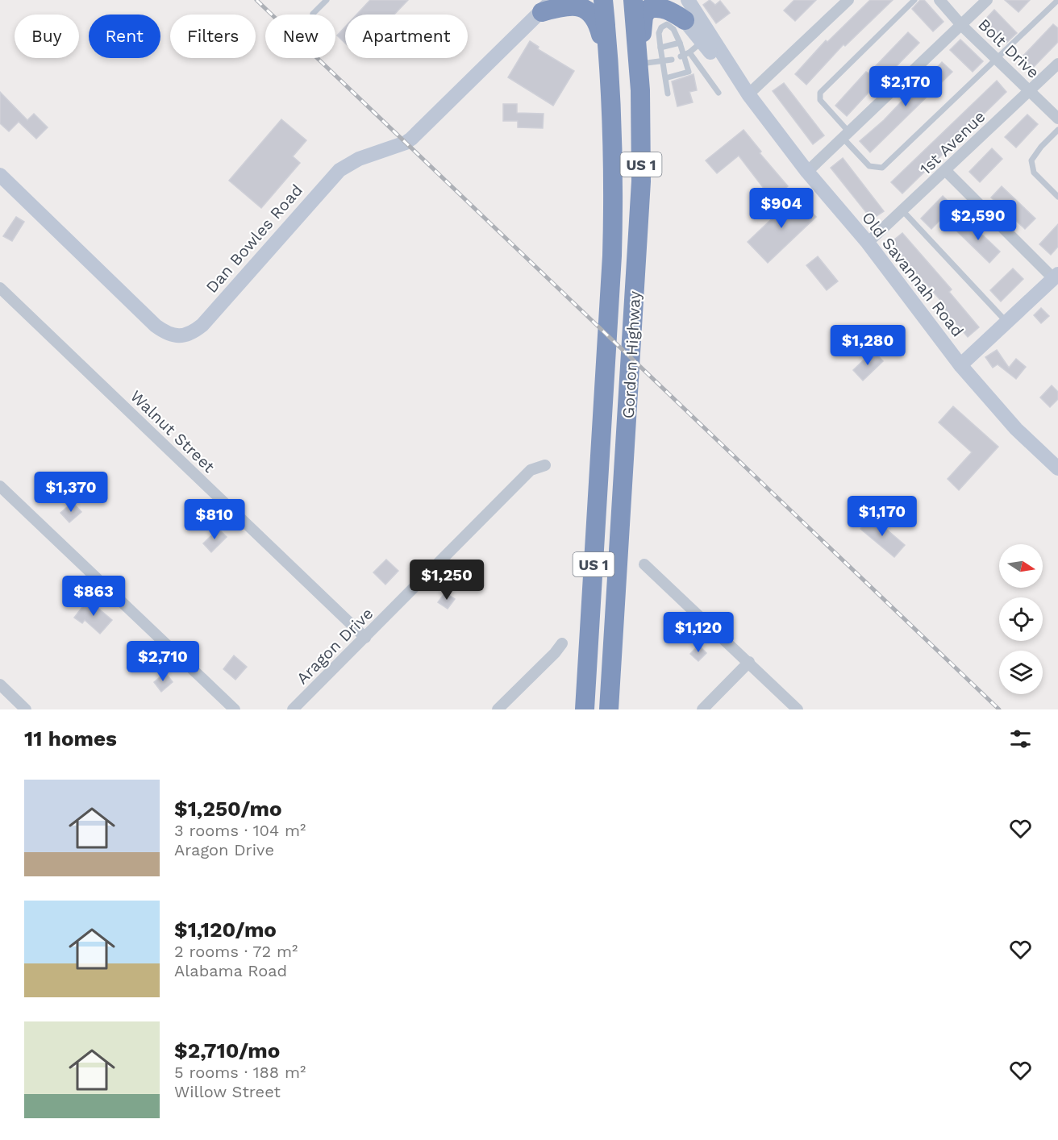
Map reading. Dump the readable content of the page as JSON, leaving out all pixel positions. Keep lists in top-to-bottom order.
{
  "streets": {
    "highway": ["US 1", "Gordon Highway"],
    "street": [
      "Bolt Drive",
      "1st Avenue",
      "Dan Bowles Road",
      "Old Savannah Road",
      "Walnut Street",
      "Aragon Drive"
    ]
  },
  "crossings": [
    ["Bolt Drive", "1st Avenue"],
    ["1st Avenue", "Old Savannah Road"],
    ["Walnut Street", "Aragon Drive"]
  ],
  "north": "right",
  "page": {
    "chip": [
      "Buy",
      "Rent",
      "Filters",
      "New",
      "Apartment"
    ],
    "price": [
      "$2,170",
      "$904",
      "$2,590",
      "$1,280",
      "$1,370",
      "$1,170",
      "$810",
      "$1,250",
      "$863",
      "$1,120",
      "$2,710"
    ],
    "heading": "11 homes",
    "list": [
      {
        "name": "$1,250/mo",
        "note": "3 rooms · 104 m² · Aragon Drive"
      },
      {
        "name": "$1,120/mo",
        "note": "2 rooms · 72 m² · Alabama Road"
      },
      {
        "name": "$2,710/mo",
        "note": "5 rooms · 188 m² · Willow Street"
      }
    ]
  }
}
